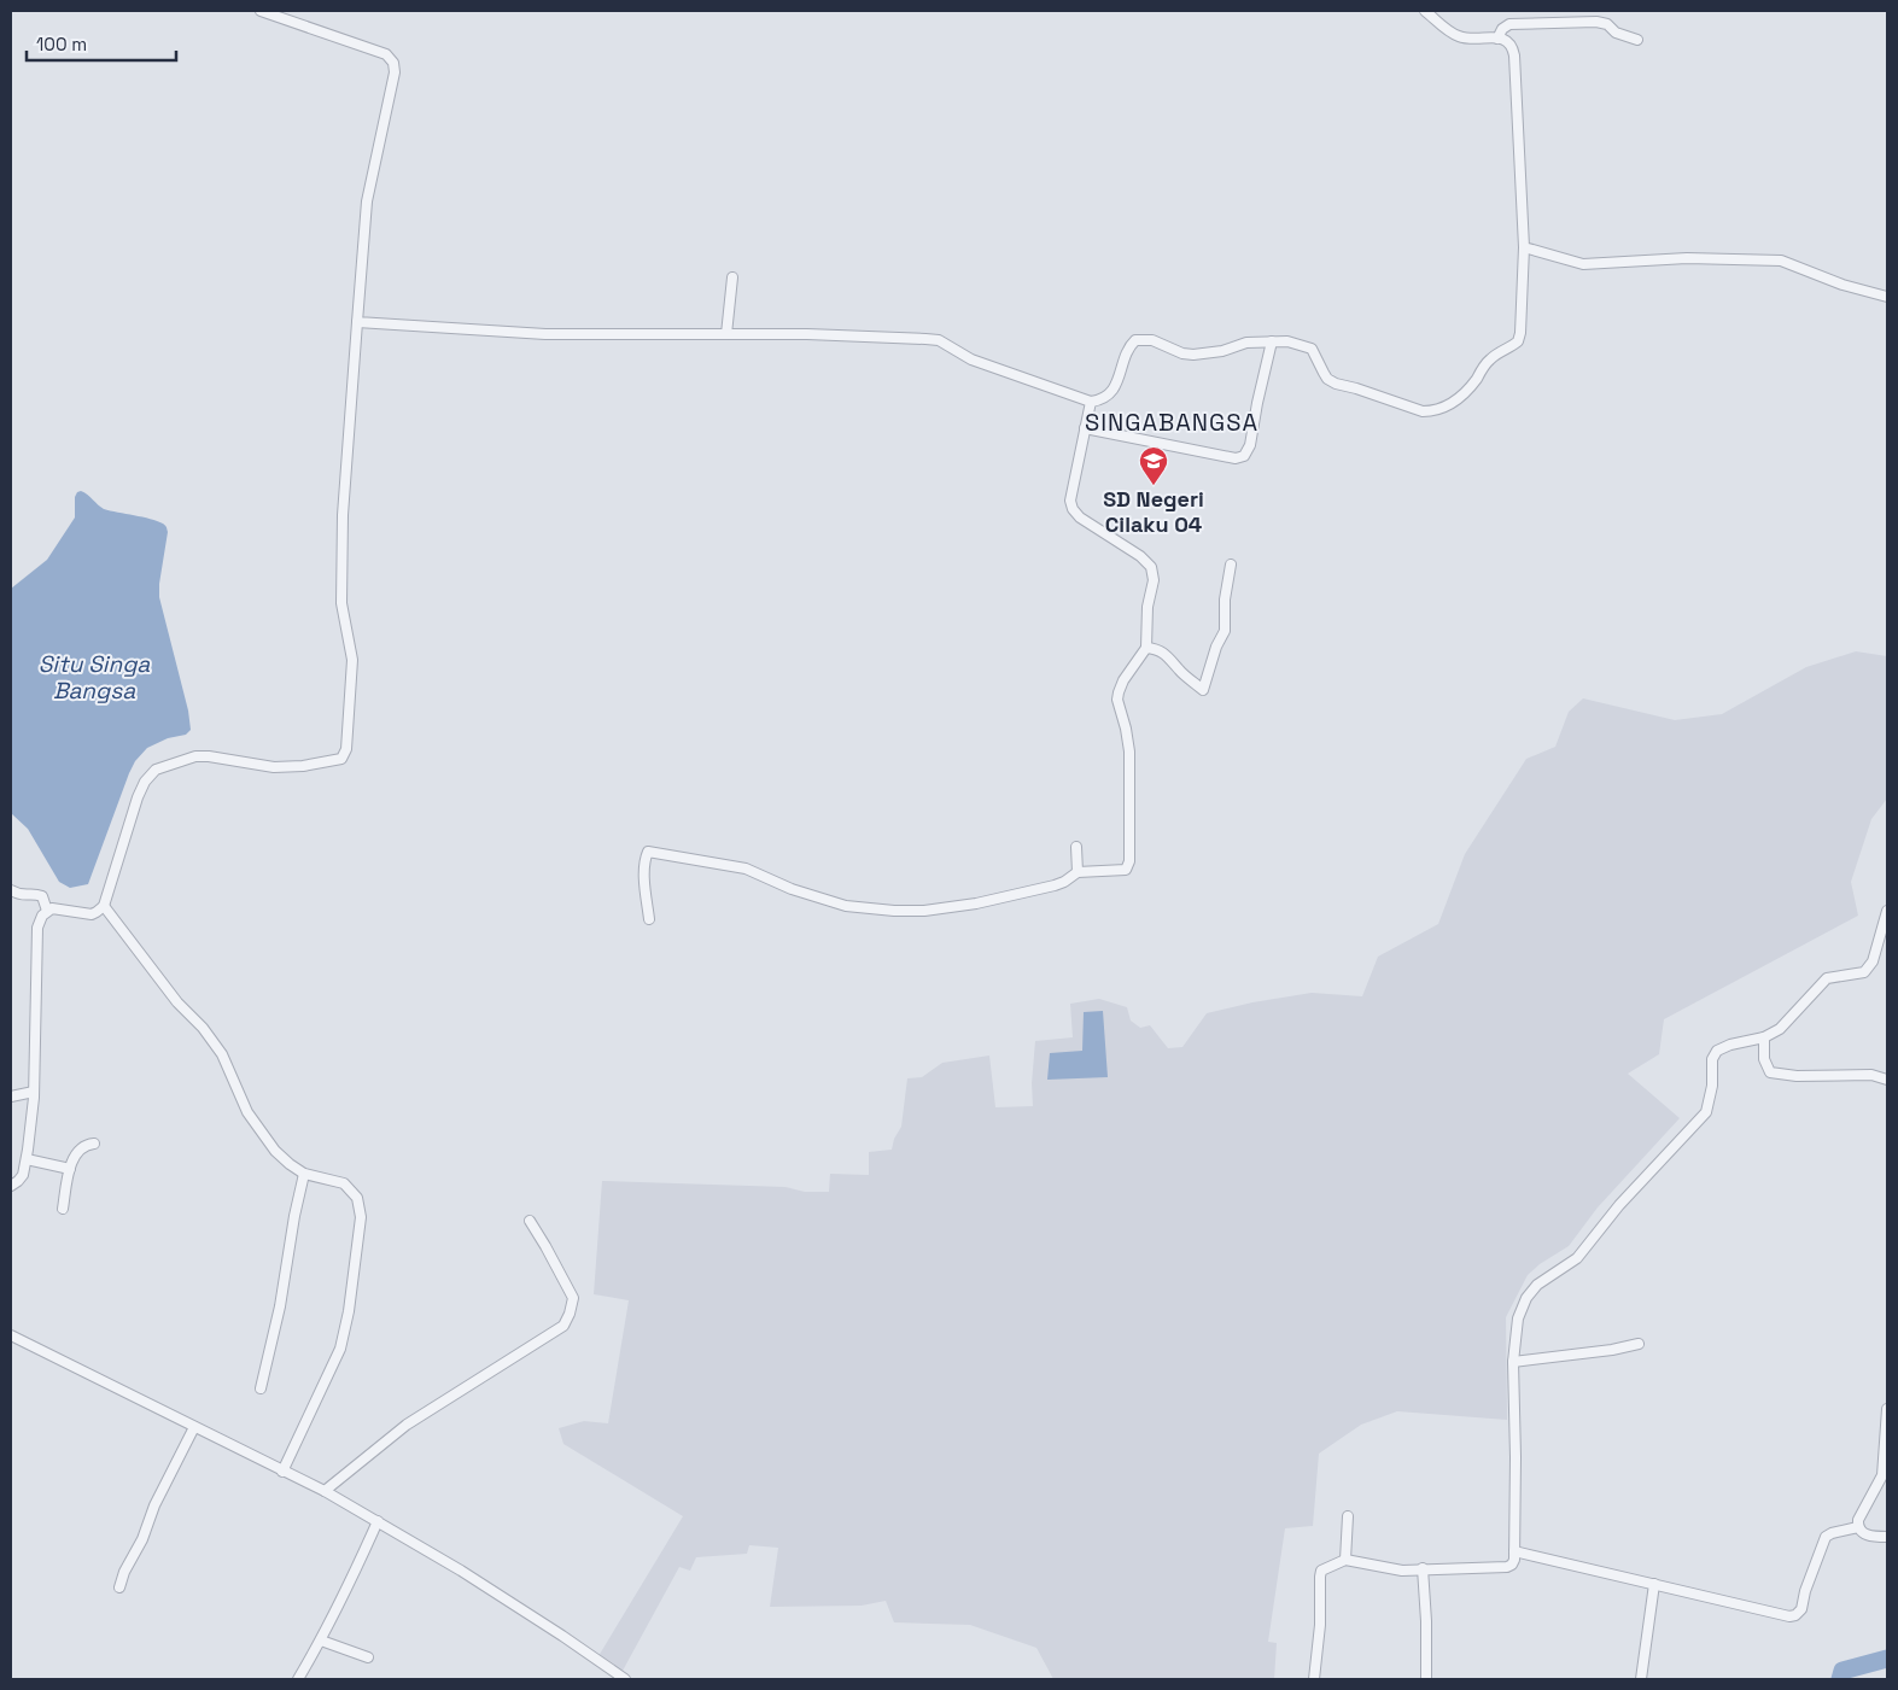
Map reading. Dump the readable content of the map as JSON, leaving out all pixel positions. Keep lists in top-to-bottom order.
{
  "districts": ["SINGABANGSA"],
  "water": ["Situ Singa Bangsa"],
  "places": {
    "school or university": ["SD Negeri Cilaku 04"]
  },
  "scale_bar": "100 m"
}
